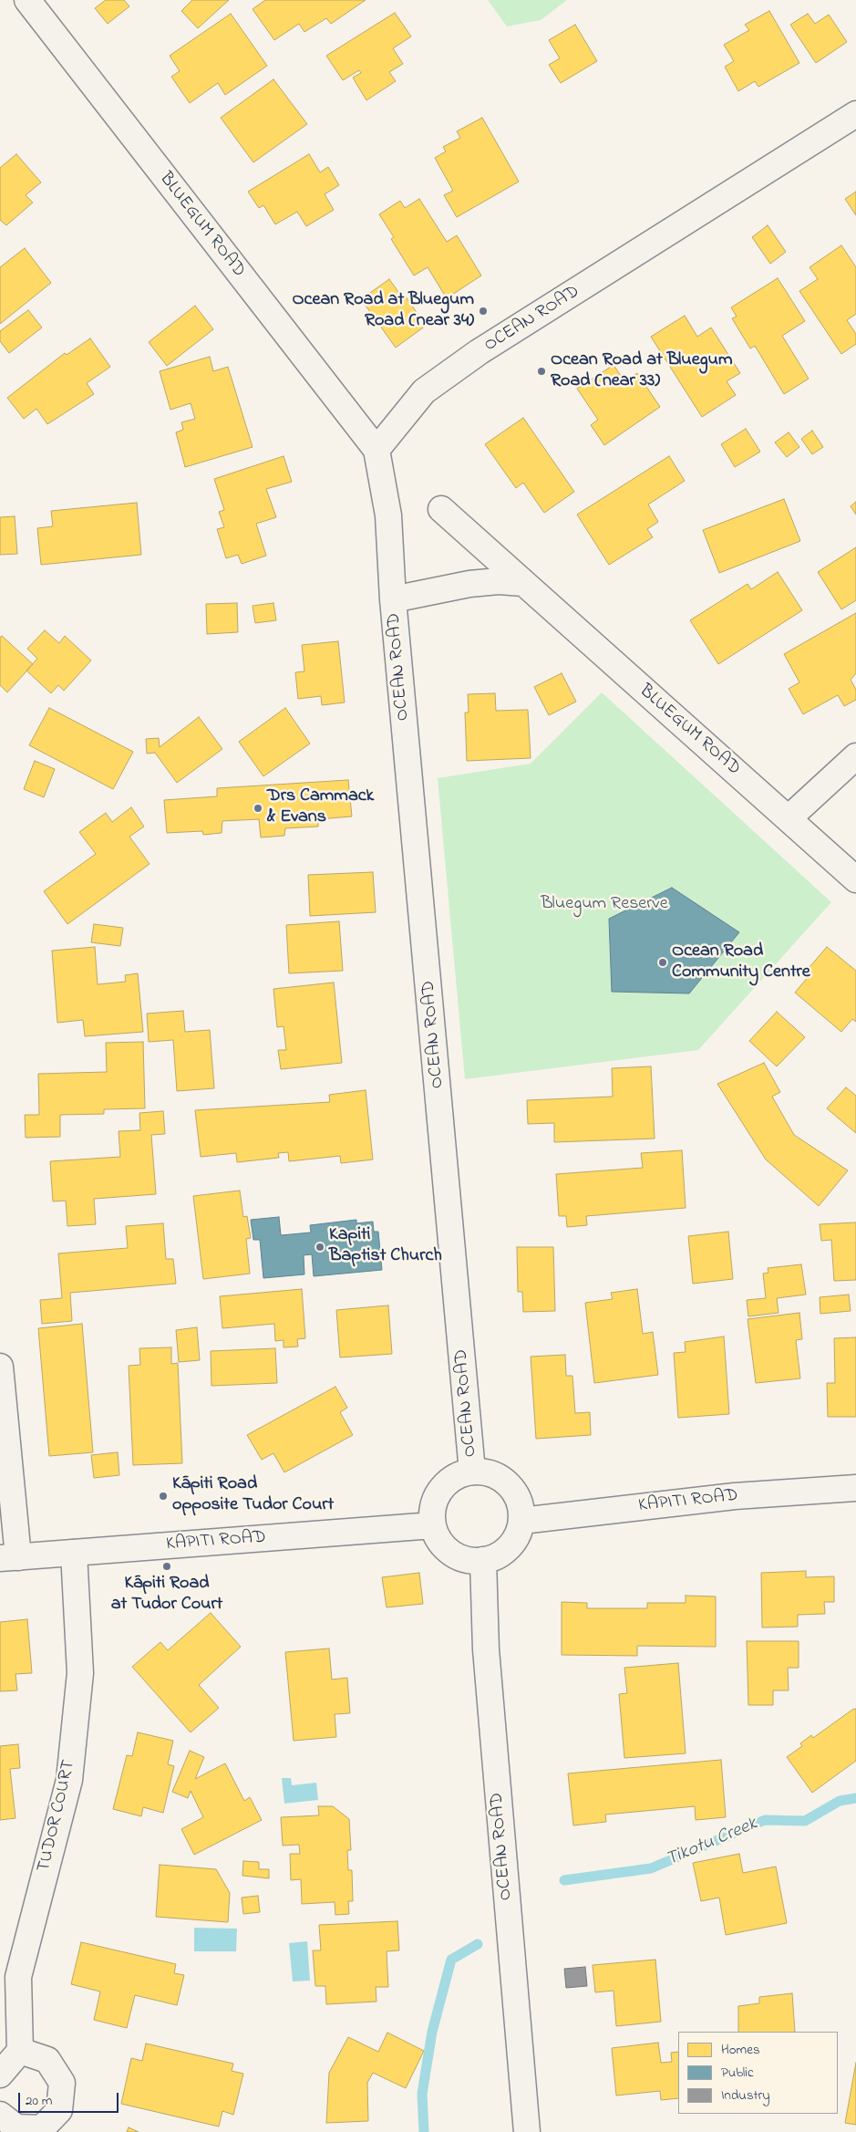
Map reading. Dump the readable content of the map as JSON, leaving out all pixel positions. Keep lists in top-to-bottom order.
{
  "streets": {
    "street": [
      "BLUEGUM ROAD",
      "OCEAN ROAD",
      "KAPITI ROAD",
      "TUDOR COURT"
    ]
  },
  "crossings": [
    ["BLUEGUM ROAD", "OCEAN ROAD"],
    ["OCEAN ROAD", "KAPITI ROAD"],
    ["KAPITI ROAD", "TUDOR COURT"]
  ],
  "water": ["Tikotu Creek"],
  "parks": ["Bluegum Reserve"],
  "places": [
    "Ocean Road at Bluegum Road (near 34)",
    "Ocean Road at Bluegum Road (near 33)",
    "Drs Cammack & Evans",
    "Ocean Road Community Centre",
    "Kapiti Baptist Church",
    "Kāpiti Road opposite Tudor Court",
    "Kāpiti Road at Tudor Court"
  ],
  "legend": ["Homes", "Public", "Industry"],
  "scale_bar": "20 m"
}
